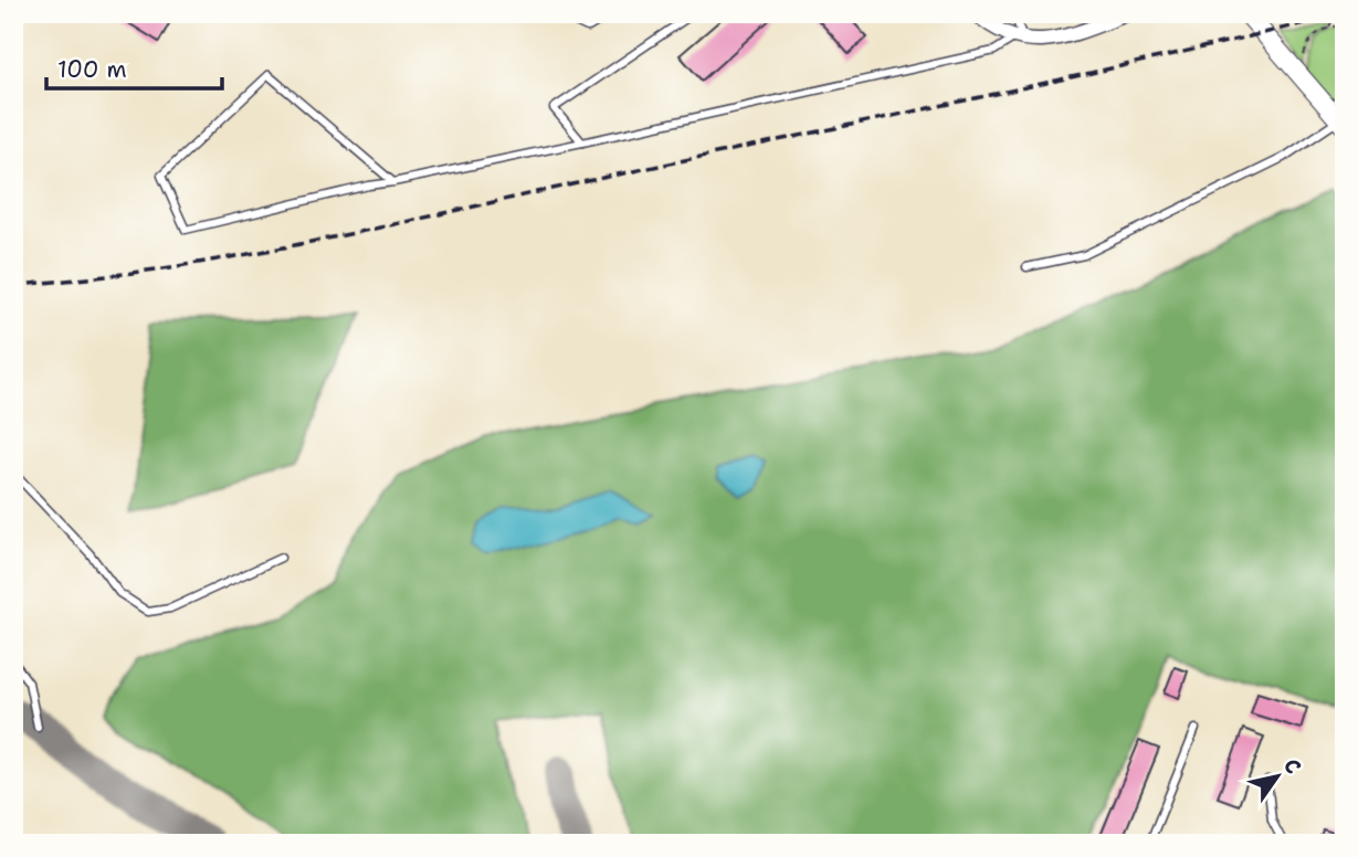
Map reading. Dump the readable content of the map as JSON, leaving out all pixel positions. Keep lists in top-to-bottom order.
{
  "scale_bar": "100 m",
  "north": "top right"
}
